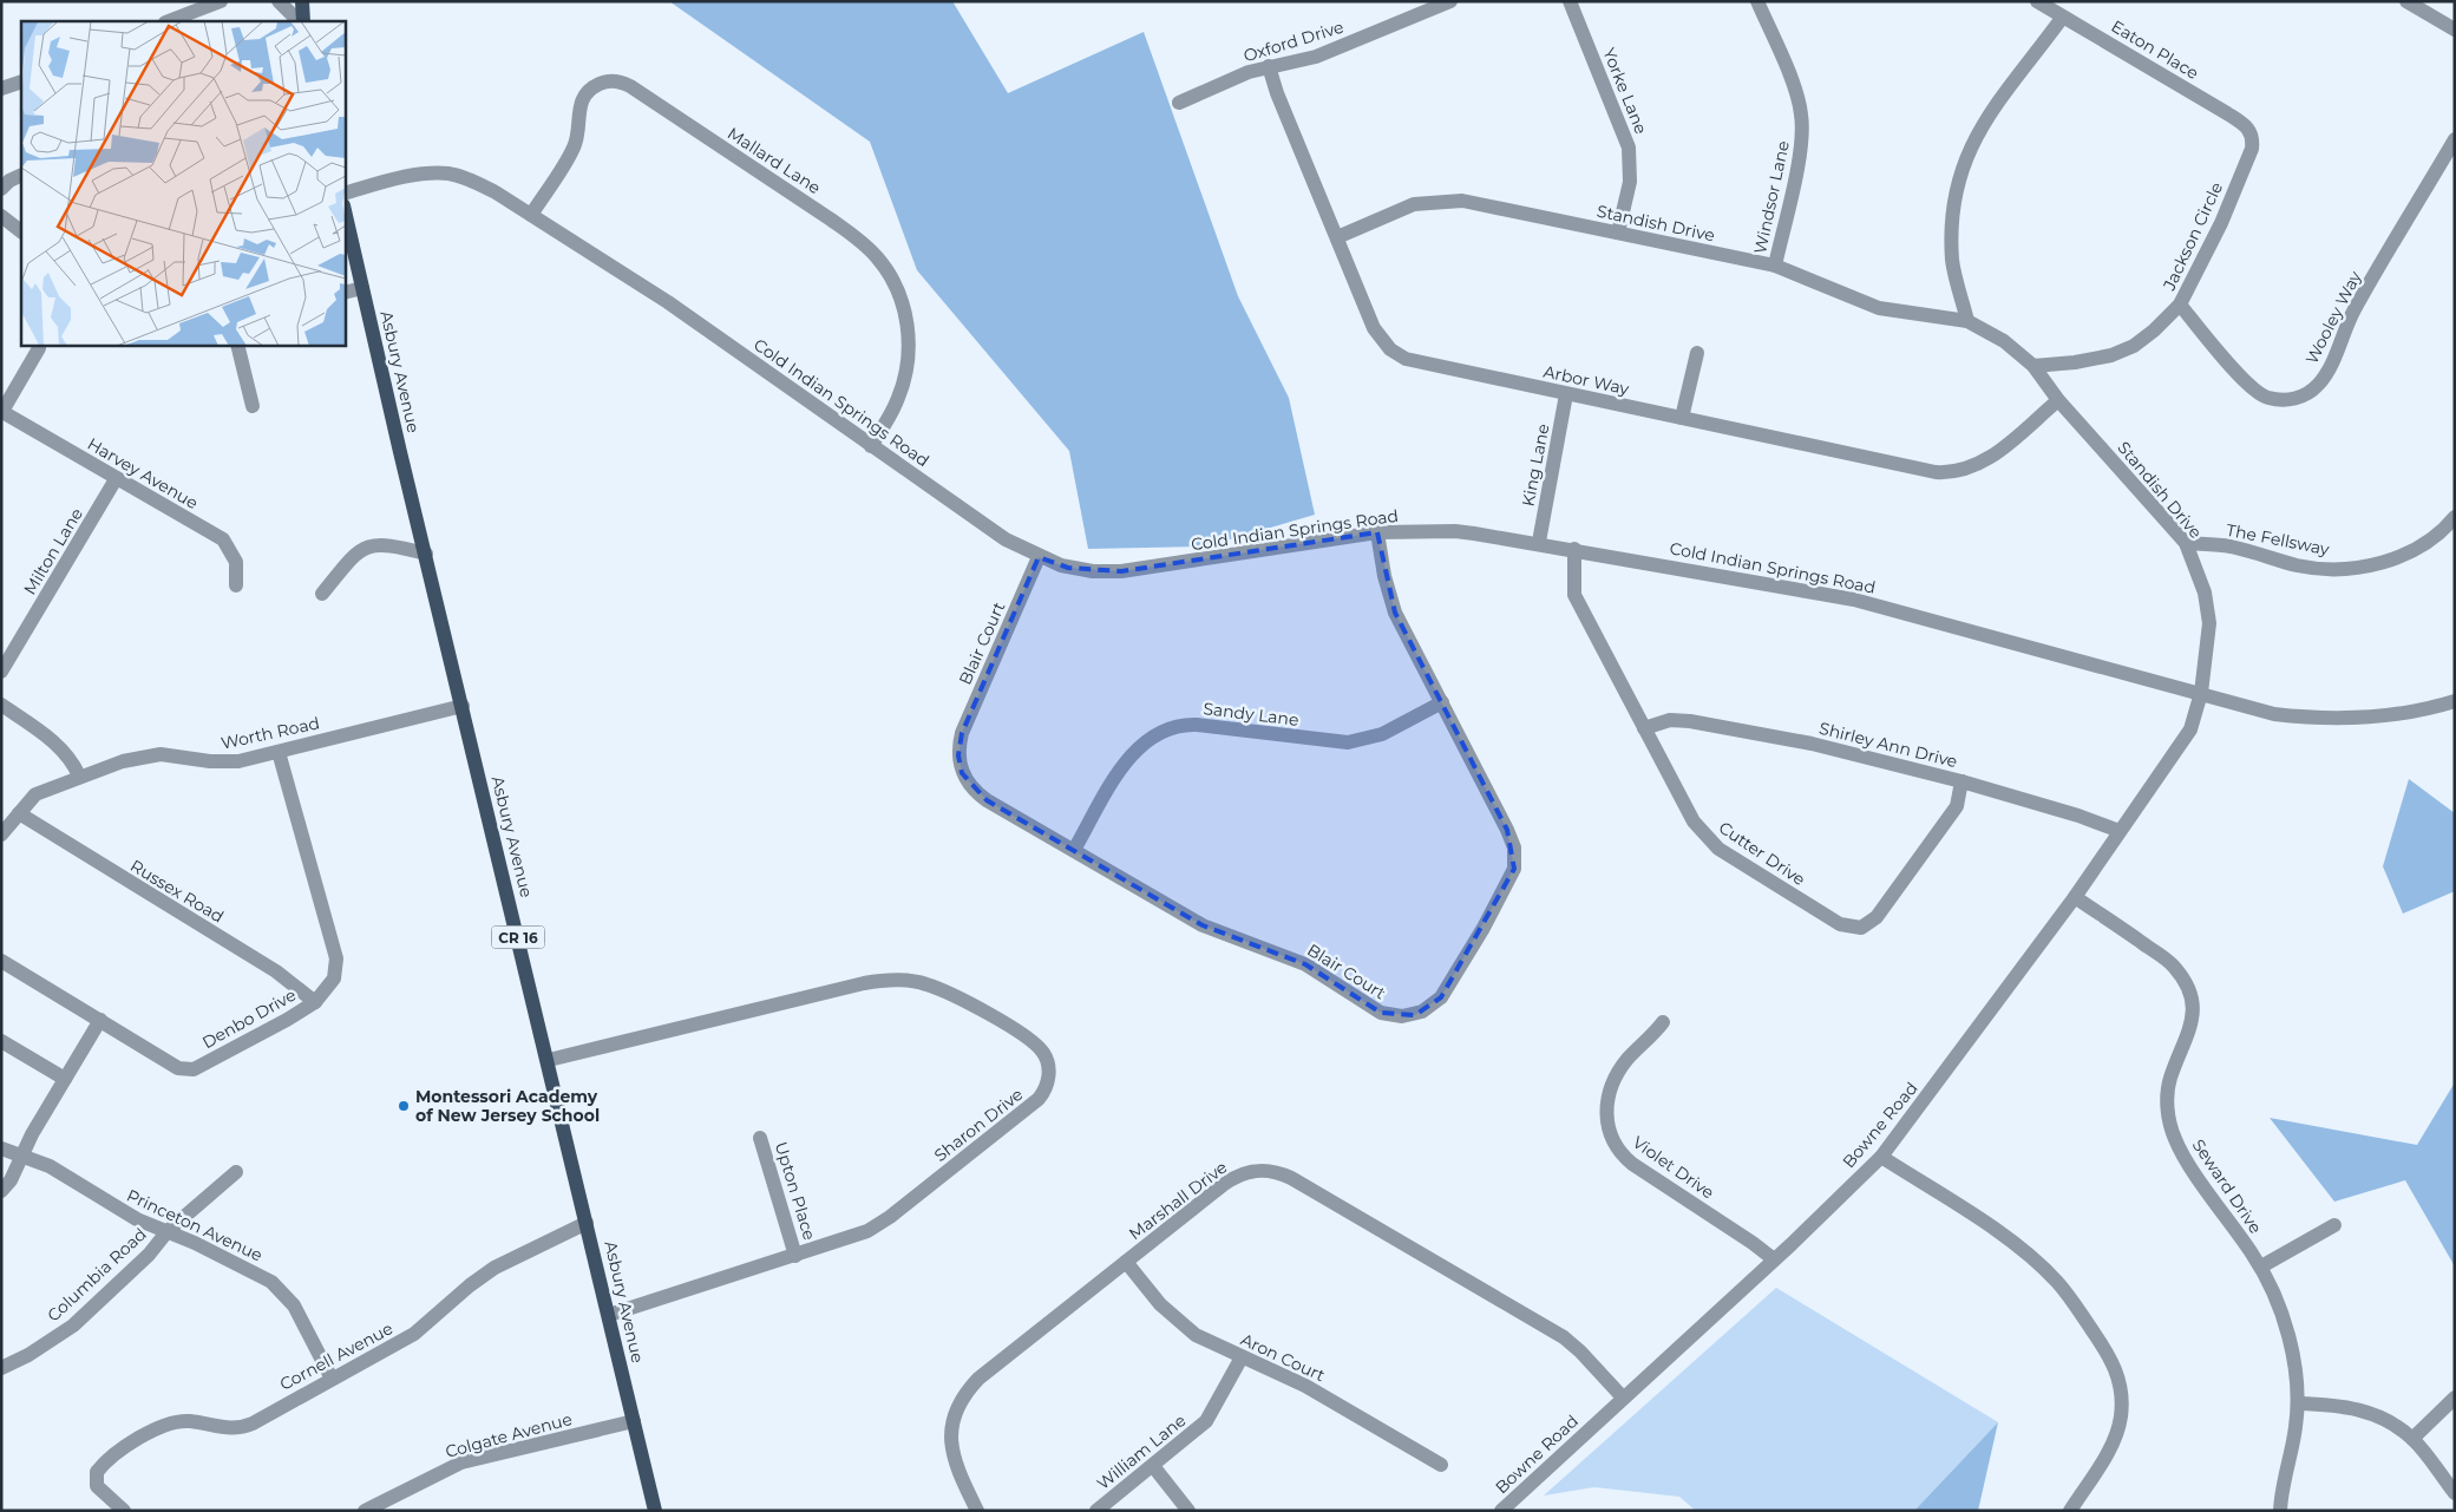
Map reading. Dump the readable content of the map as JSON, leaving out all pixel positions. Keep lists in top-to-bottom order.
{
  "streets": {
    "main road": ["Asbury Avenue", "CR 16"],
    "street": [
      "Oxford Drive",
      "Eaton Place",
      "Yorke Lane",
      "Mallard Lane",
      "Windsor Lane",
      "Standish Drive",
      "Jackson Circle",
      "Wooley Way",
      "Arbor Way",
      "Cold Indian Springs Road",
      "King Lane",
      "Harvey Avenue",
      "The Fellsway",
      "Milton Lane",
      "Blair Court",
      "Sandy Lane",
      "Worth Road",
      "Shirley Ann Drive",
      "Cutter Drive",
      "Russex Road",
      "Denbo Drive",
      "Sharon Drive",
      "Bowne Road",
      "Violet Drive",
      "Seward Drive",
      "Upton Place",
      "Marshall Drive",
      "Princeton Avenue",
      "Columbia Road",
      "Cornell Avenue",
      "Aron Court",
      "Colgate Avenue",
      "William Lane"
    ]
  },
  "crossings": [
    ["Oxford Drive", "Arbor Way"],
    ["Eaton Place", "Jackson Circle"],
    ["Yorke Lane", "Standish Drive"],
    ["Mallard Lane", "Cold Indian Springs Road"],
    ["Windsor Lane", "Standish Drive"],
    ["Standish Drive", "Jackson Circle"],
    ["Standish Drive", "Arbor Way"],
    ["Standish Drive", "Cold Indian Springs Road"],
    ["Standish Drive", "The Fellsway"],
    ["Standish Drive", "Bowne Road"],
    ["Jackson Circle", "Wooley Way"],
    ["Asbury Avenue", "Worth Road"],
    ["Asbury Avenue", "Sharon Drive"],
    ["Asbury Avenue", "Cornell Avenue"],
    ["Asbury Avenue", "Colgate Avenue"],
    ["Arbor Way", "King Lane"],
    ["Cold Indian Springs Road", "King Lane"],
    ["Cold Indian Springs Road", "Blair Court"],
    ["Cold Indian Springs Road", "Cutter Drive"],
    ["Cold Indian Springs Road", "Bowne Road"],
    ["Harvey Avenue", "Milton Lane"],
    ["Blair Court", "Sandy Lane"],
    ["Worth Road", "Russex Road"],
    ["Worth Road", "Denbo Drive"],
    ["Shirley Ann Drive", "Cutter Drive"],
    ["Shirley Ann Drive", "Bowne Road"],
    ["Russex Road", "Denbo Drive"],
    ["Sharon Drive", "Upton Place"],
    ["Bowne Road", "Violet Drive"],
    ["Bowne Road", "Seward Drive"],
    ["Bowne Road", "Marshall Drive"],
    ["Marshall Drive", "Aron Court"],
    ["Princeton Avenue", "Columbia Road"],
    ["Princeton Avenue", "Cornell Avenue"],
    ["Aron Court", "William Lane"]
  ],
  "places": ["Montessori Academy of New Jersey School"]
}
